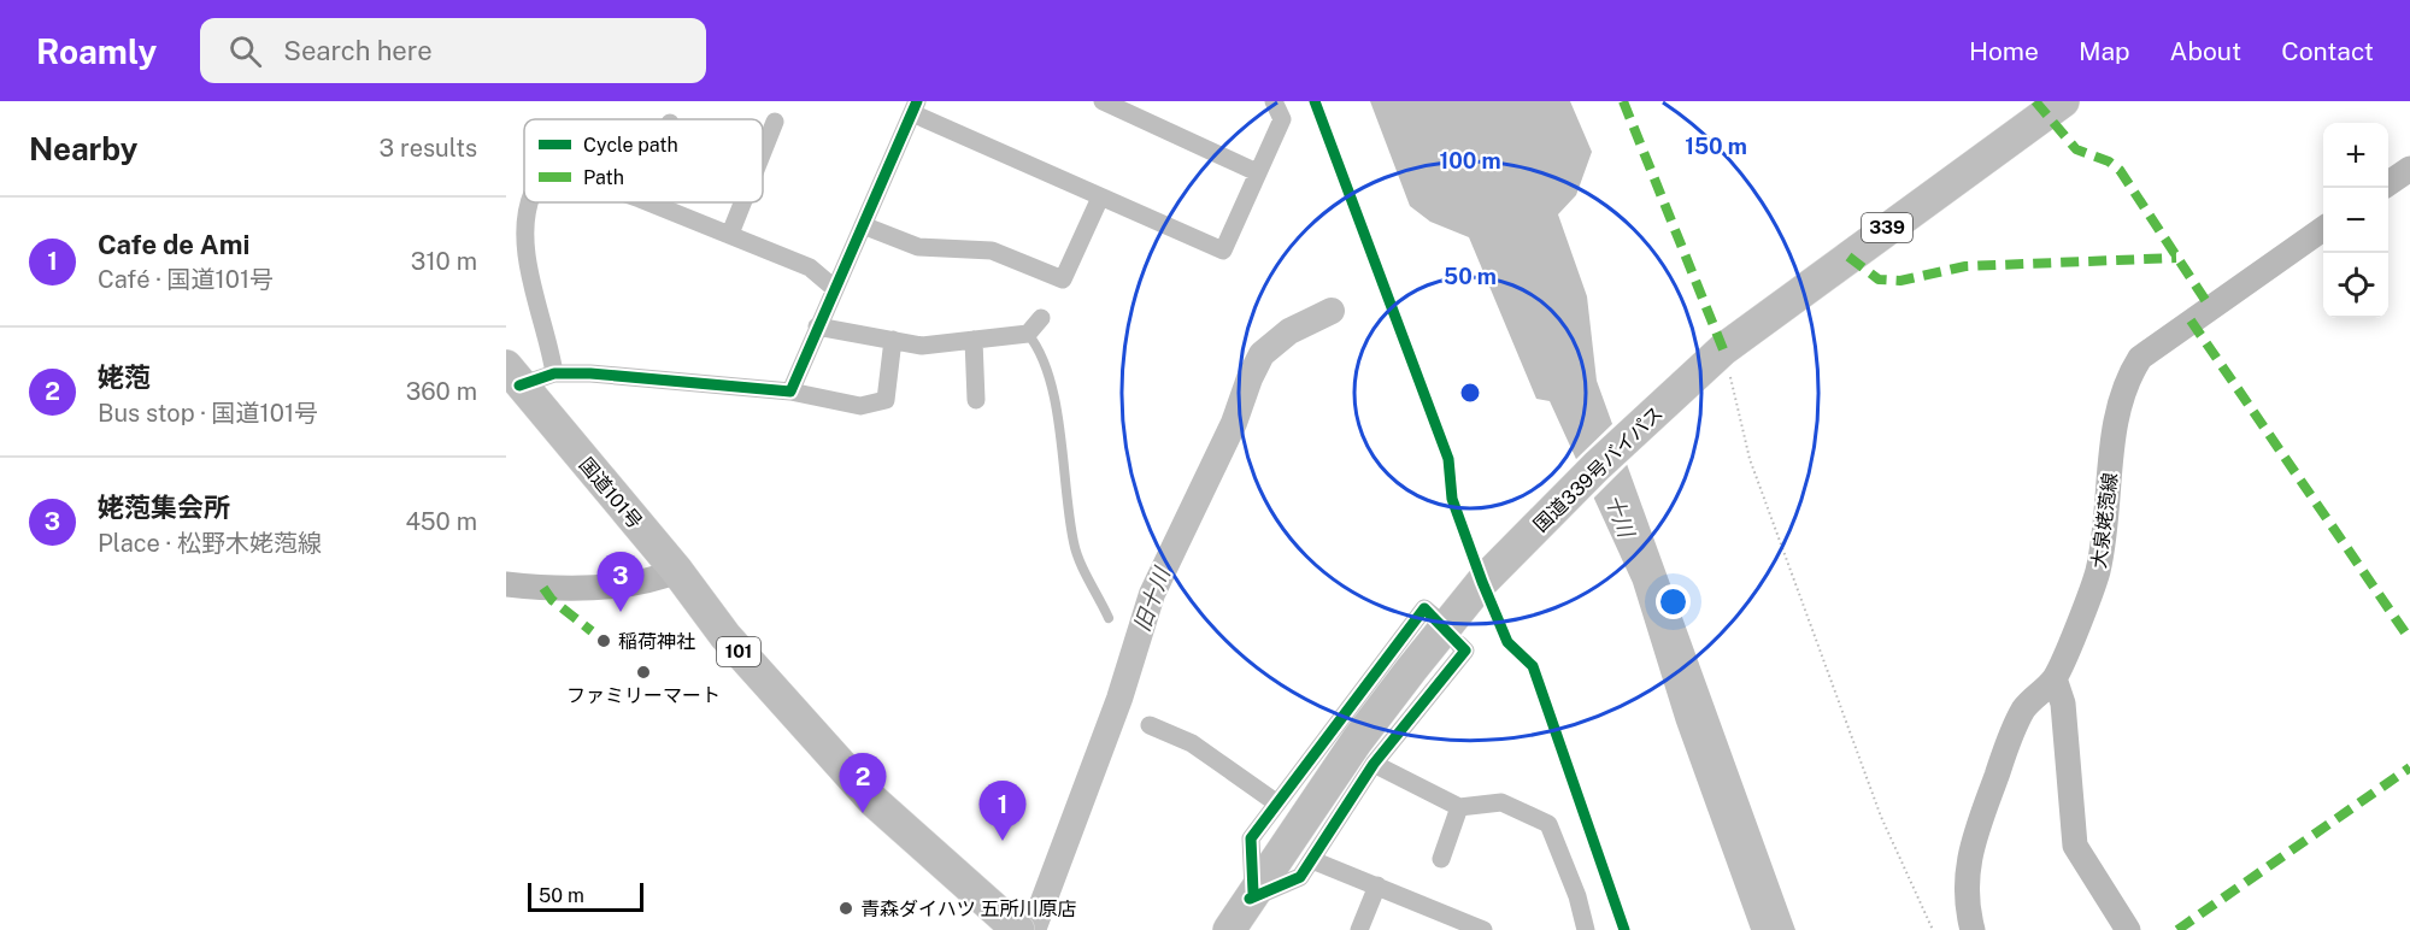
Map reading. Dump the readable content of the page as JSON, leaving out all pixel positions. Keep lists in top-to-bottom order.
{
  "streets": {
    "highway": [
      "339",
      "国道339号バイパス",
      "国道101号",
      "101"
    ],
    "main road": ["大泉姥萢線"]
  },
  "water": ["十川", "旧十川"],
  "places": ["稲荷神社", "ファミリーマート", "青森ダイハツ 五所川原店"],
  "legend": ["Cycle path", "Path"],
  "scale_bar": "50 m",
  "page": {
    "header": "Roamly",
    "search": "Search here",
    "nav": [
      "Home",
      "Map",
      "About",
      "Contact"
    ],
    "heading": ["Nearby", "3 results"],
    "map_buttons": ["+", "−"],
    "list": [
      {
        "mark": "1",
        "name": "Cafe de Ami",
        "note": "Café · 国道101号",
        "value": "310 m"
      },
      {
        "mark": "2",
        "name": "姥萢",
        "note": "Bus stop · 国道101号",
        "value": "360 m"
      },
      {
        "mark": "3",
        "name": "姥萢集会所",
        "note": "Place · 松野木姥萢線",
        "value": "450 m"
      }
    ],
    "pins": ["3", "2", "1"],
    "scale": "50 m"
  },
  "rings": ["150 m", "100 m", "50 m"]
}
